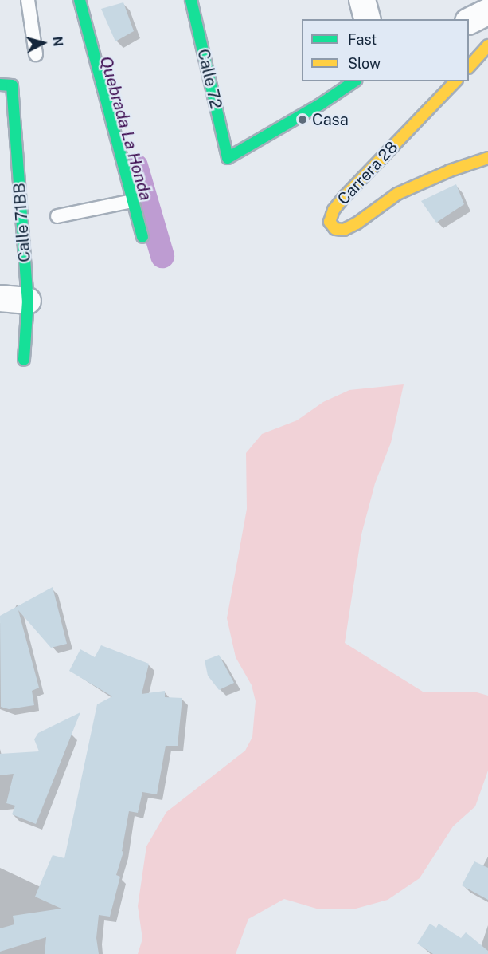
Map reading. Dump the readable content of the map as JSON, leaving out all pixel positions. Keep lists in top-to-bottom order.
{
  "streets": {
    "street": ["Calle 72", "Carrera 28", "Calle 71BB"]
  },
  "water": ["Quebrada La Honda"],
  "places": ["Casa"],
  "legend": ["Fast", "Slow"],
  "north": "right"
}
